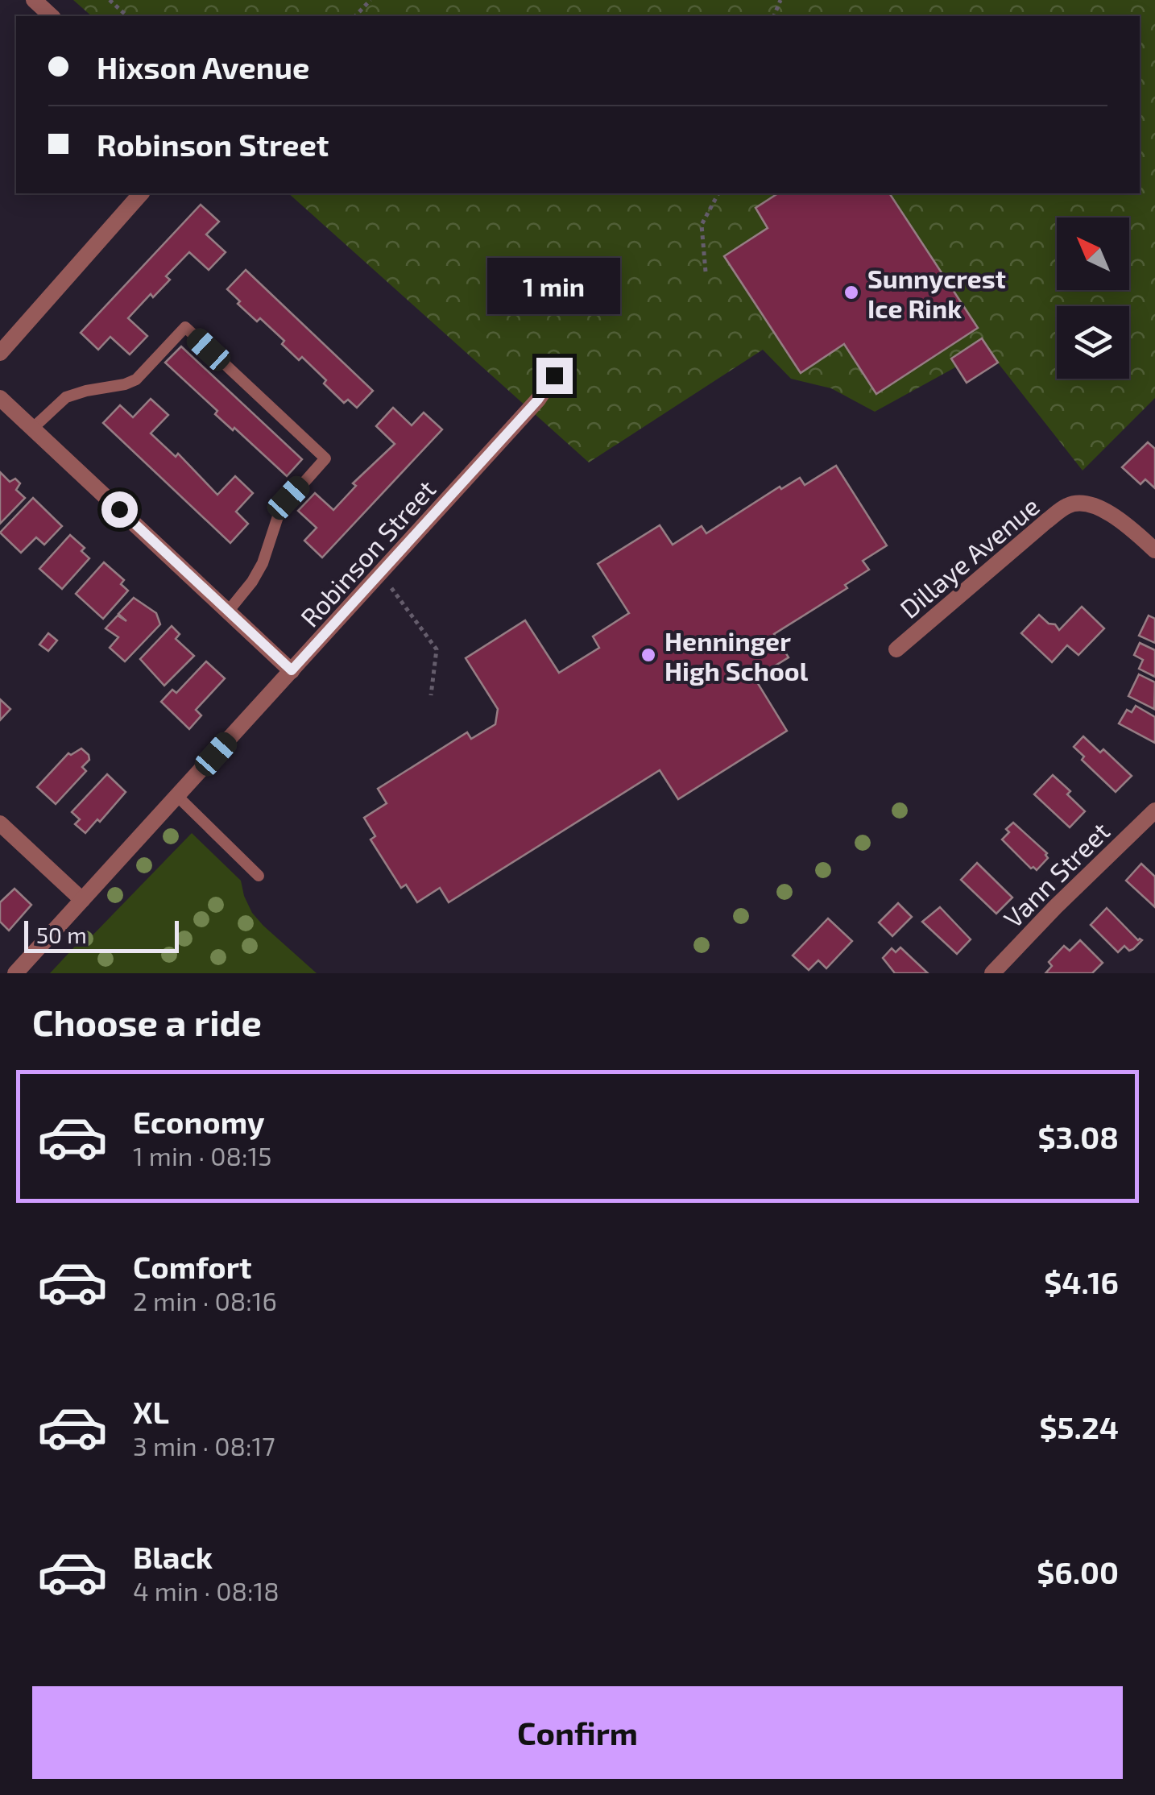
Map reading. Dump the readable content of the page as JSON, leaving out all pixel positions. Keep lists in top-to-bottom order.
{
  "streets": {
    "street": ["Robinson Street", "Dillaye Avenue", "Vann Street"]
  },
  "places": ["Sunnycrest Ice Rink", "Henninger High School"],
  "scale_bar": "50 m",
  "north": "top left",
  "page": {
    "banner": ["Hixson Avenue", "Robinson Street"],
    "bubble": "1 min",
    "scale": "50 m",
    "heading": "Choose a ride",
    "list": [
      {
        "name": "Economy",
        "note": "1 min · 08:15",
        "value": "$3.08"
      },
      {
        "name": "Comfort",
        "note": "2 min · 08:16",
        "value": "$4.16"
      },
      {
        "name": "XL",
        "note": "3 min · 08:17",
        "value": "$5.24"
      },
      {
        "name": "Black",
        "note": "4 min · 08:18",
        "value": "$6.00"
      }
    ],
    "buttons": "Confirm"
  }
}
